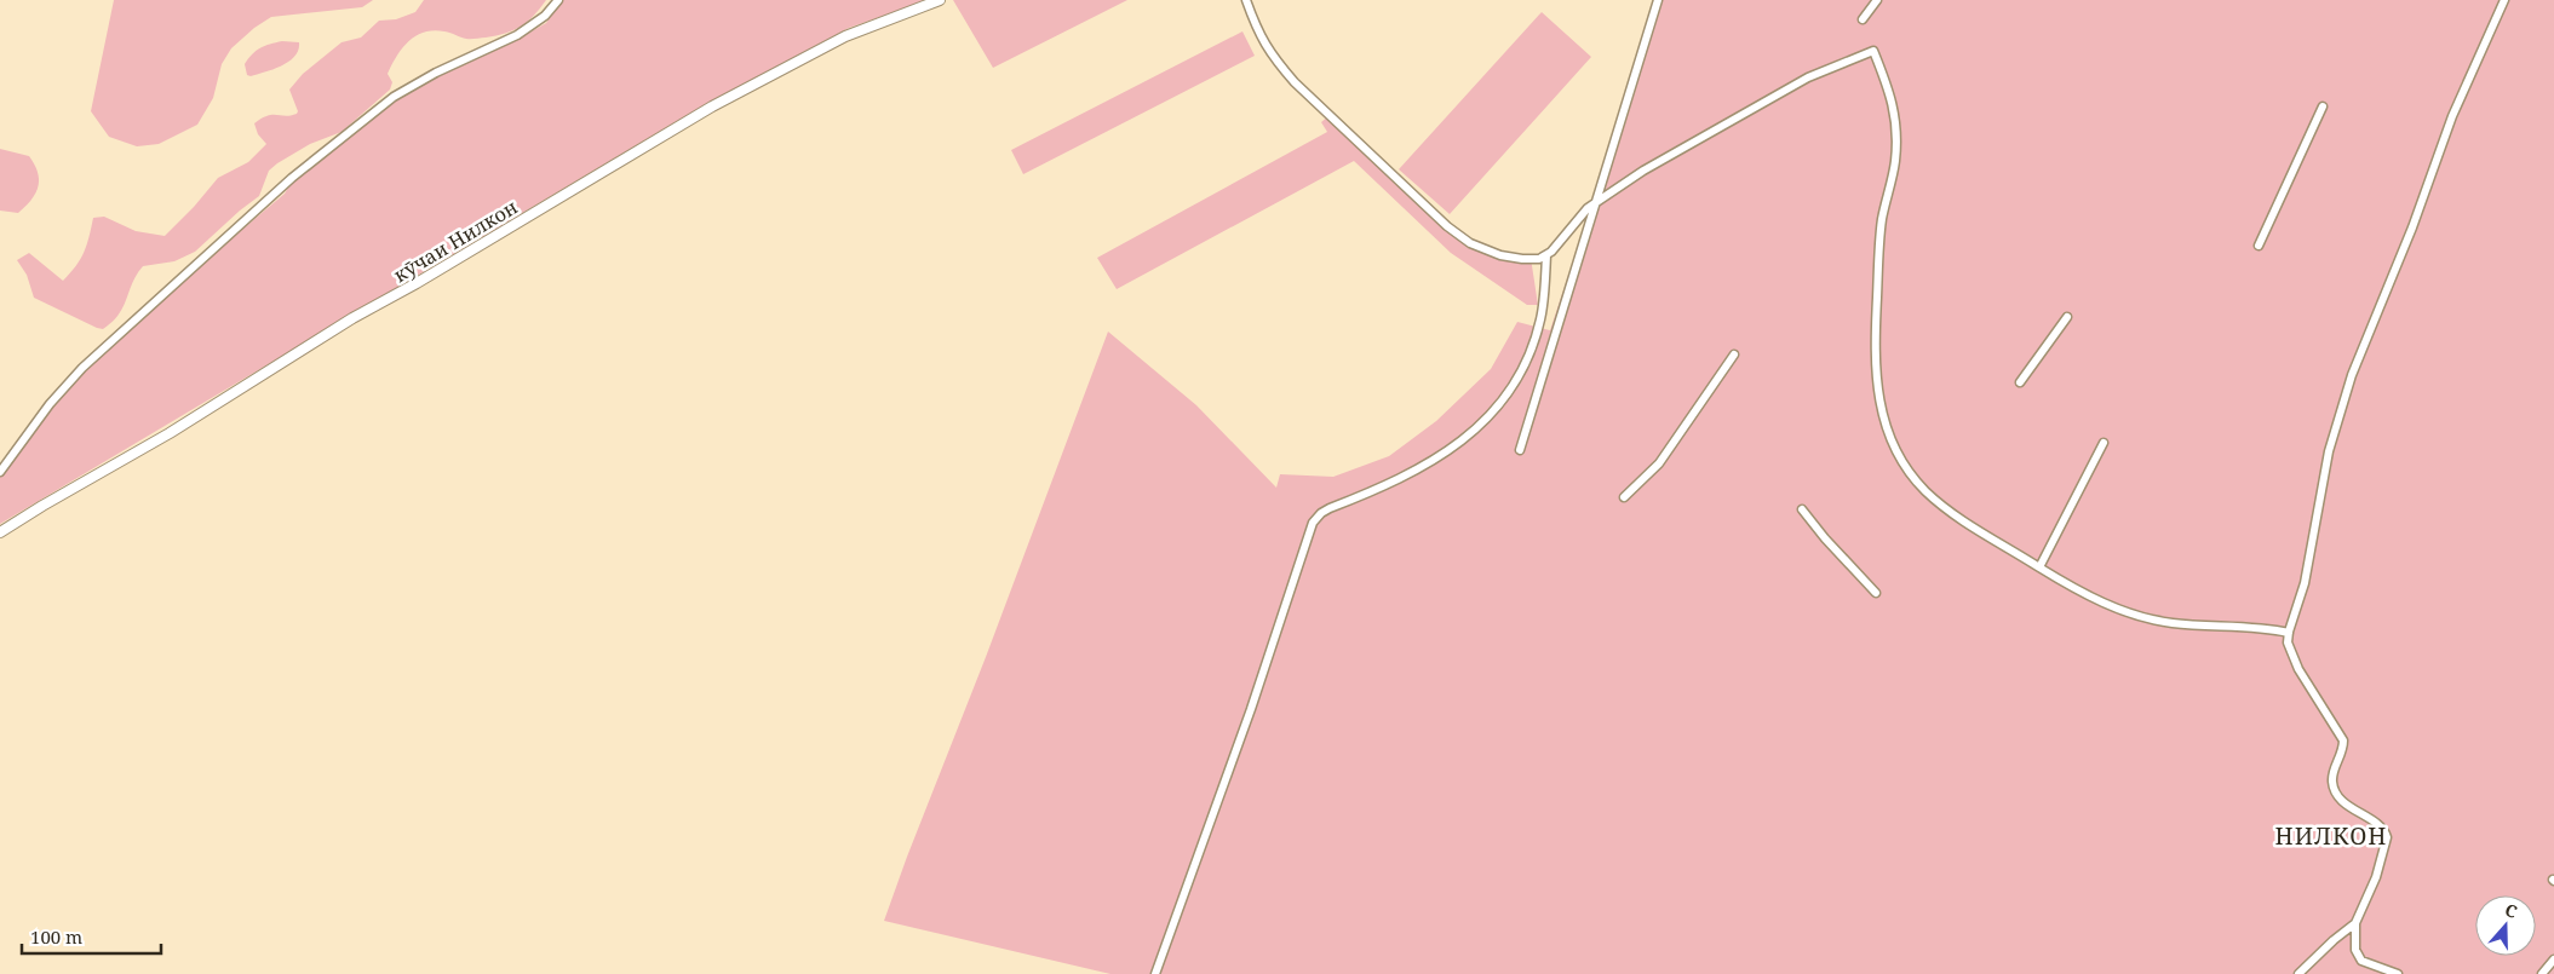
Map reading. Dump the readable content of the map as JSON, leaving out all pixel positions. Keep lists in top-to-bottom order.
{
  "streets": {
    "street": ["кӯчаи Нилкон"]
  },
  "districts": ["НИЛКОН"],
  "scale_bar": "100 m",
  "north": "top"
}
